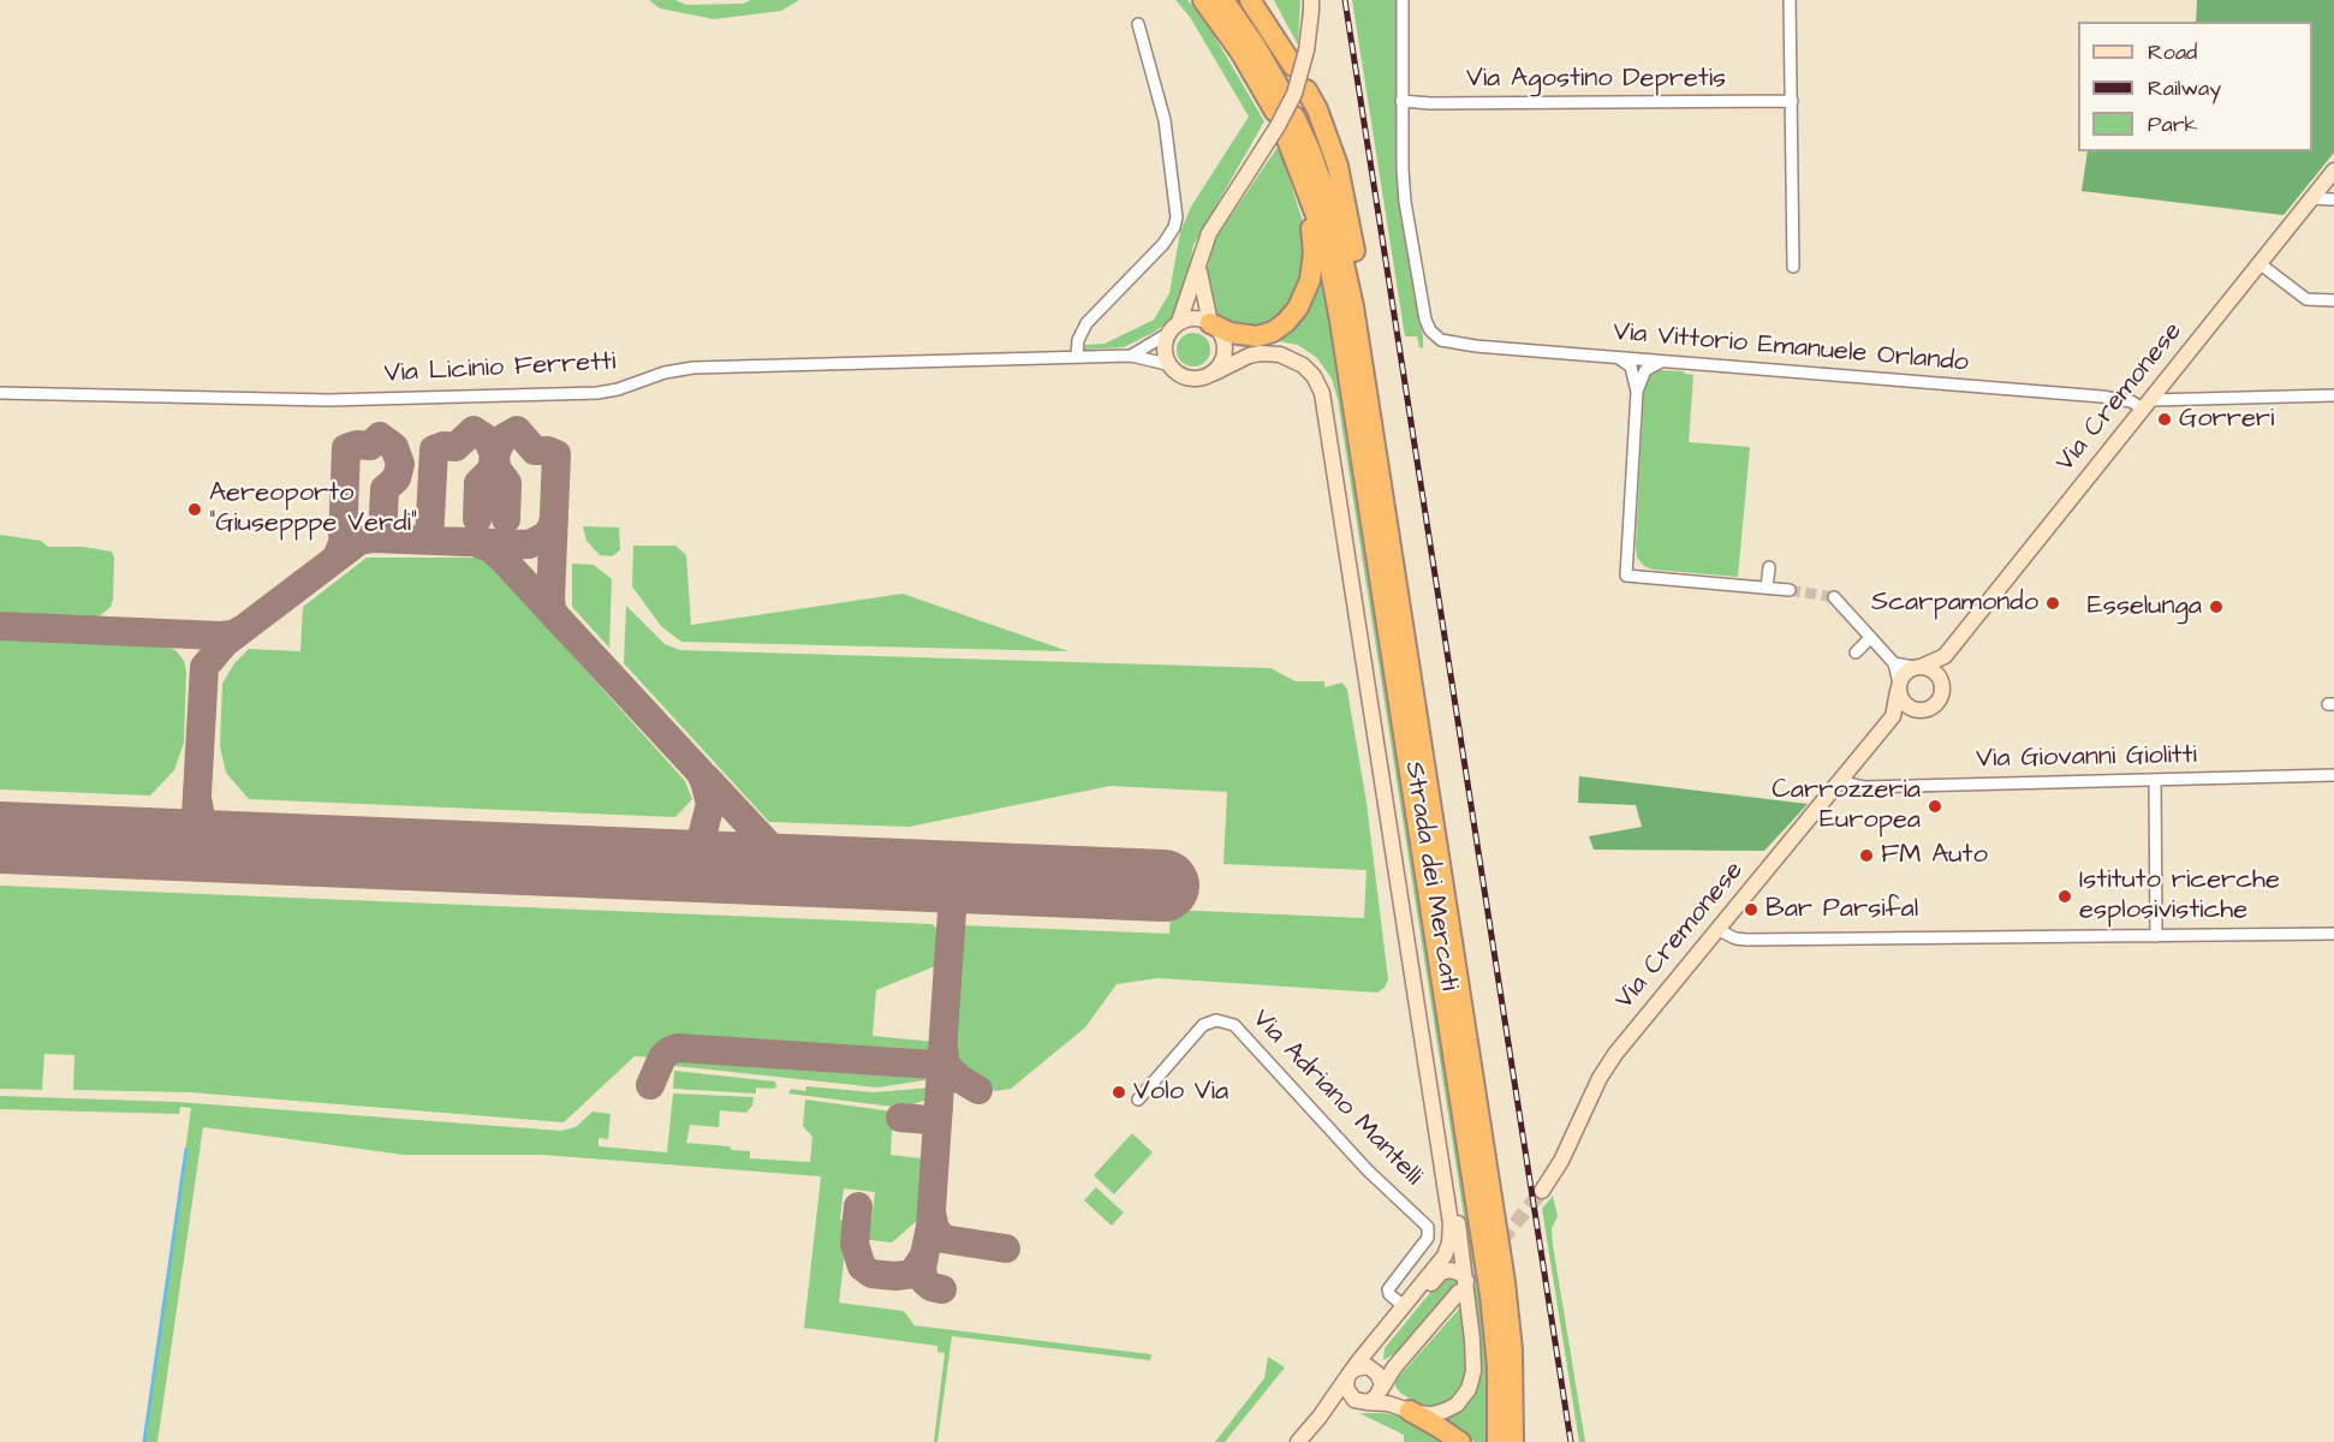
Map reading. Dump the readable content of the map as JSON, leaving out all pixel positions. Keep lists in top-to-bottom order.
{
  "streets": {
    "street": [
      "Via Agostino Depretis",
      "Via Vittorio Emanuele Orlando",
      "Via Licinio Ferretti",
      "Via Cremonese",
      "Via Giovanni Giolitti",
      "Strada dei Mercati",
      "Via Adriano Mantelli"
    ]
  },
  "crossings": [
    ["Via Agostino Depretis", "Via Vittorio Emanuele Orlando"],
    ["Via Vittorio Emanuele Orlando", "Via Cremonese"],
    ["Via Licinio Ferretti", "Strada dei Mercati"],
    ["Via Cremonese", "Via Giovanni Giolitti"],
    ["Strada dei Mercati", "Via Adriano Mantelli"]
  ],
  "places": [
    "Gorreri",
    "Aereoporto \"Giusepppe Verdi\"",
    "Scarpamondo",
    "Esselunga",
    "Carrozzeria Europea",
    "FM Auto",
    "Istituto ricerche esplosivistiche",
    "Bar Parsifal",
    "Volo Via"
  ],
  "legend": ["Road", "Railway", "Park"]
}
